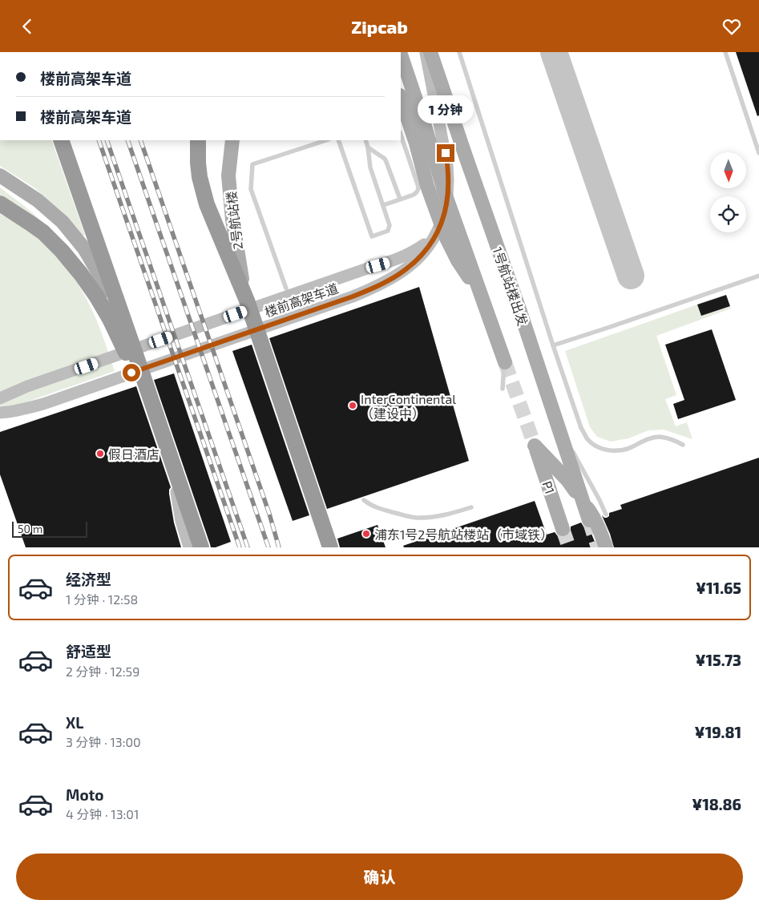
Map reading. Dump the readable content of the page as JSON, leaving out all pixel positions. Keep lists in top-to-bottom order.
{
  "streets": {
    "main road": ["2号航站楼", "1号航站楼出发", "P1"],
    "street": ["楼前高架车道"]
  },
  "places": ["InterContinental （建设中）", "假日酒店", "浦东1号2号航站楼站（市域铁）"],
  "scale_bar": "50 m",
  "north": "bottom",
  "page": {
    "header": "Zipcab",
    "banner": ["楼前高架车道", "楼前高架车道"],
    "bubble": "1 分钟",
    "scale": "50 m",
    "list": [
      {
        "name": "经济型",
        "note": "1 分钟 · 12:58",
        "value": "¥11.65"
      },
      {
        "name": "舒适型",
        "note": "2 分钟 · 12:59",
        "value": "¥15.73"
      },
      {
        "name": "XL",
        "note": "3 分钟 · 13:00",
        "value": "¥19.81"
      },
      {
        "name": "Moto",
        "note": "4 分钟 · 13:01",
        "value": "¥18.86"
      }
    ],
    "buttons": "确认"
  }
}
